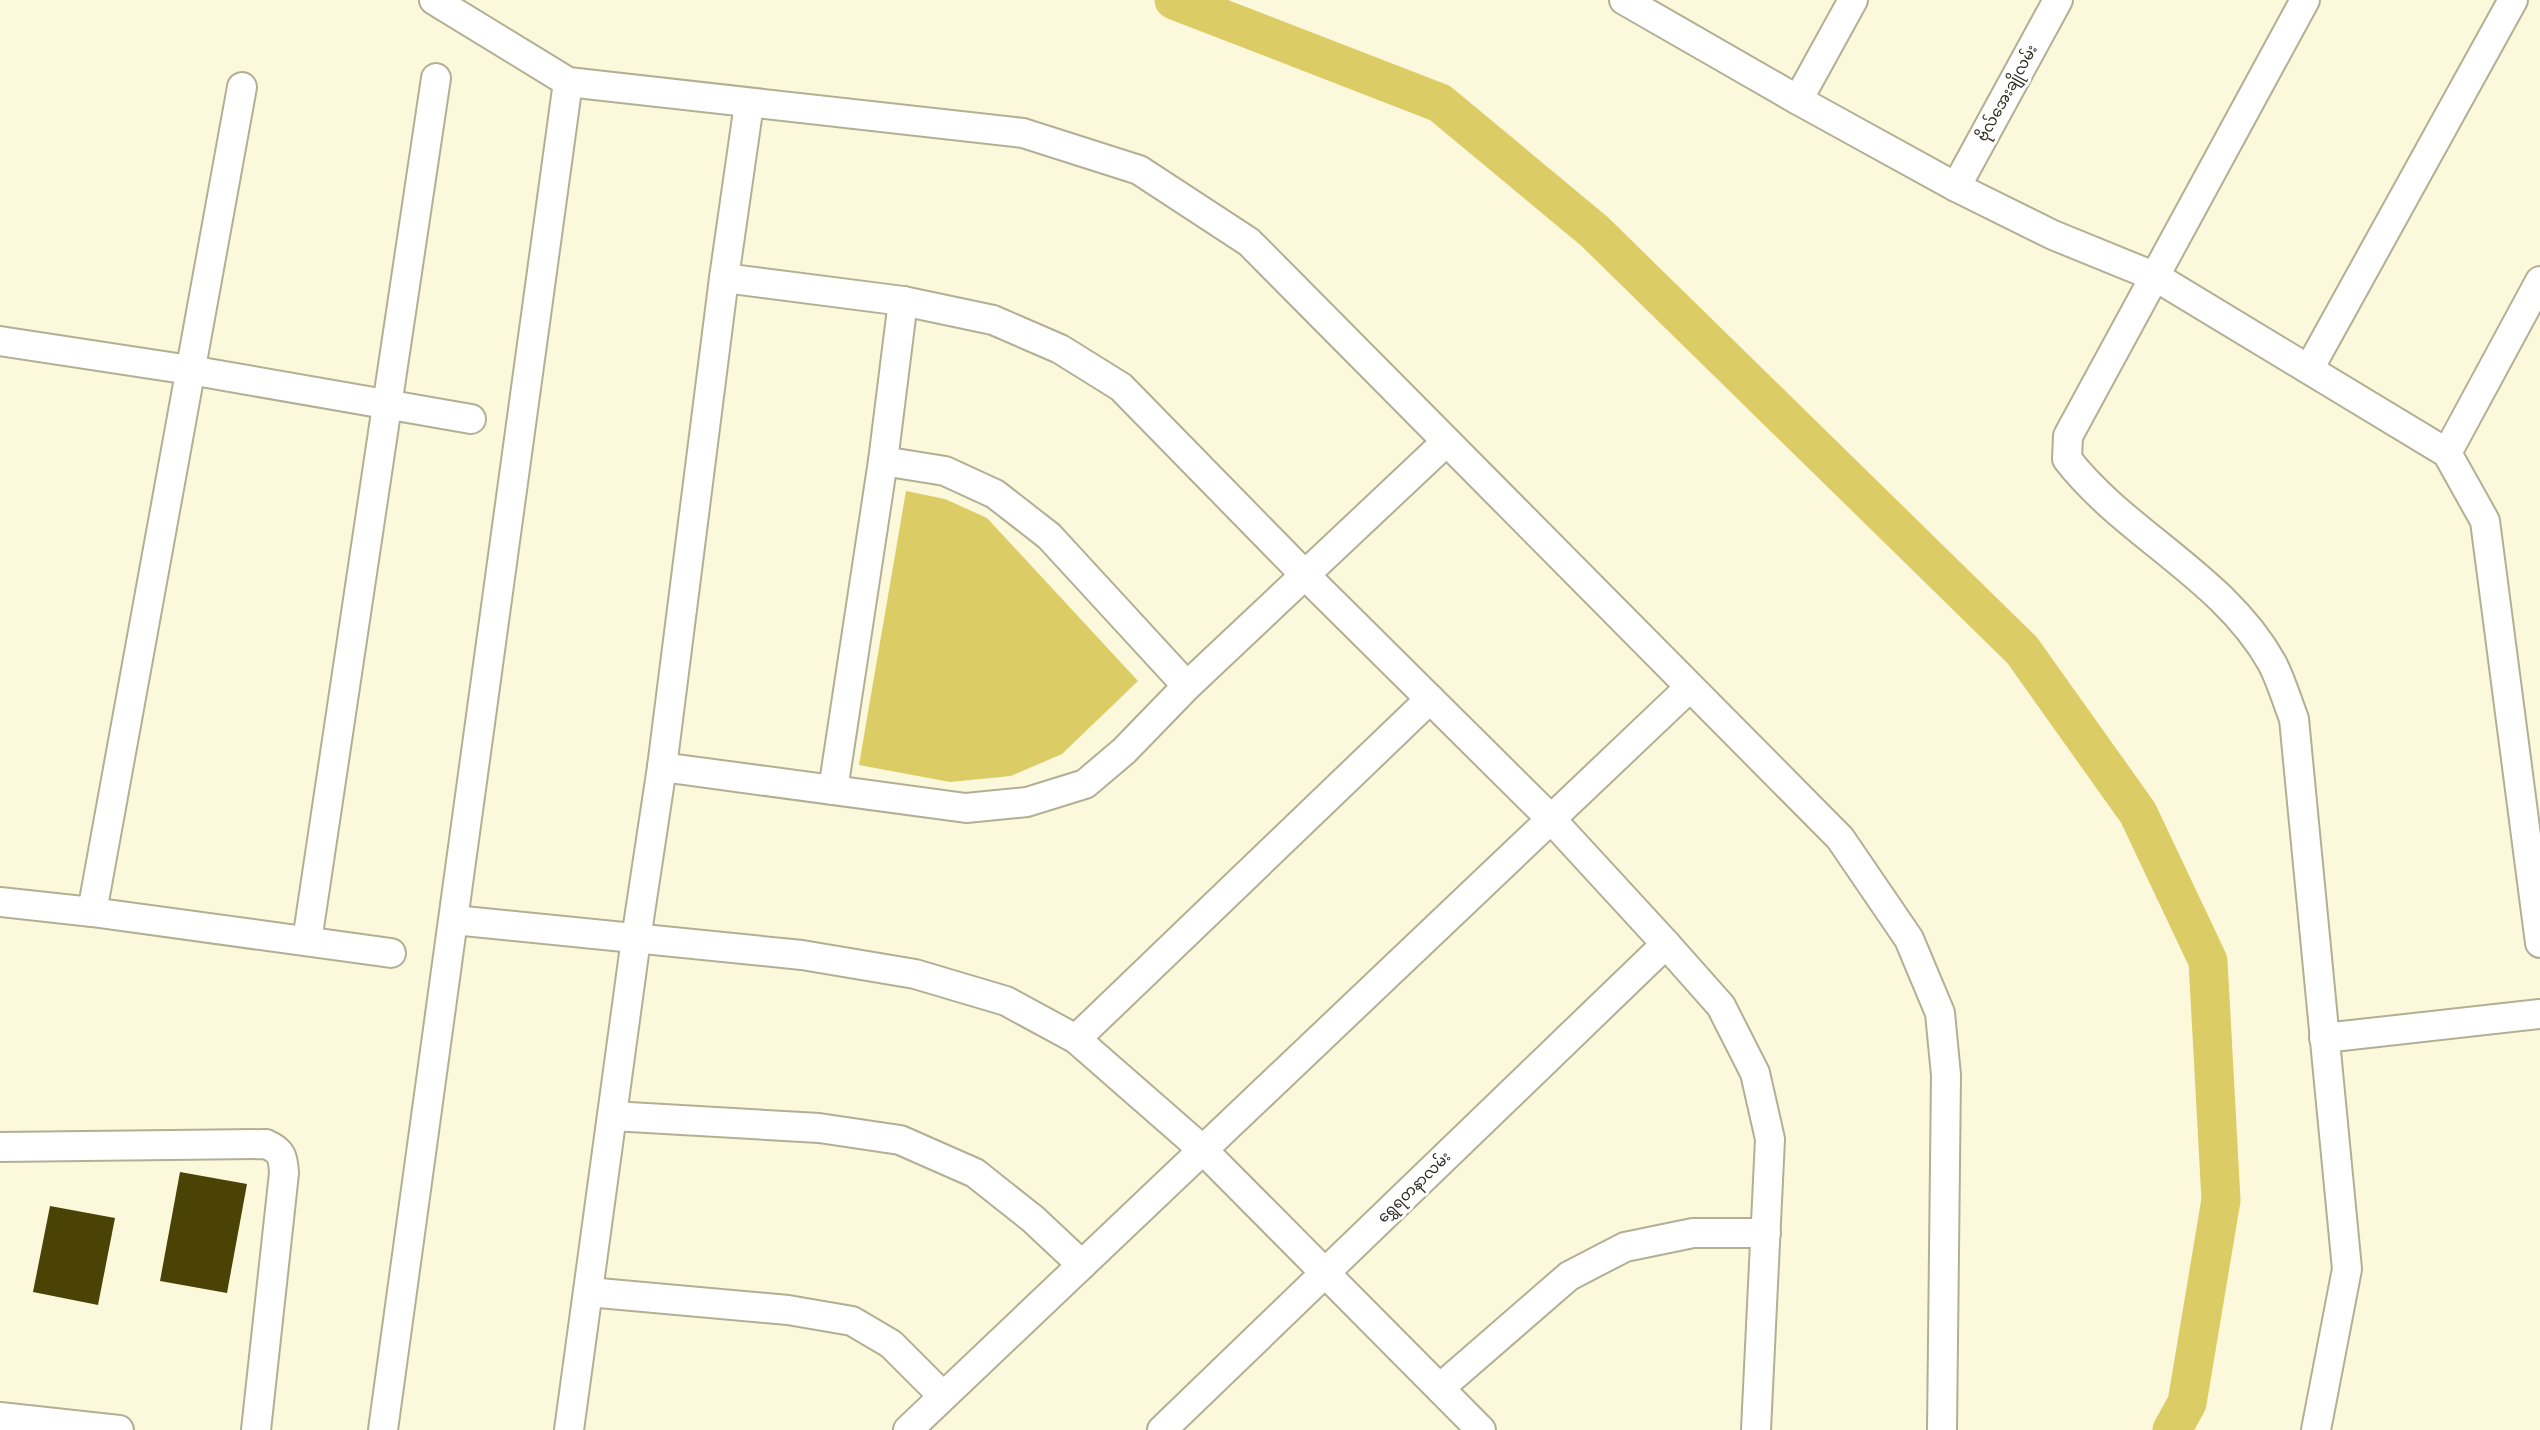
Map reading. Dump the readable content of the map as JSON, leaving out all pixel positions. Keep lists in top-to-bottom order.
{
  "streets": {
    "street": ["ဗိုလ်အေးချိုလမ်း", "ရွှေရတနာလမ်း"]
  }
}
